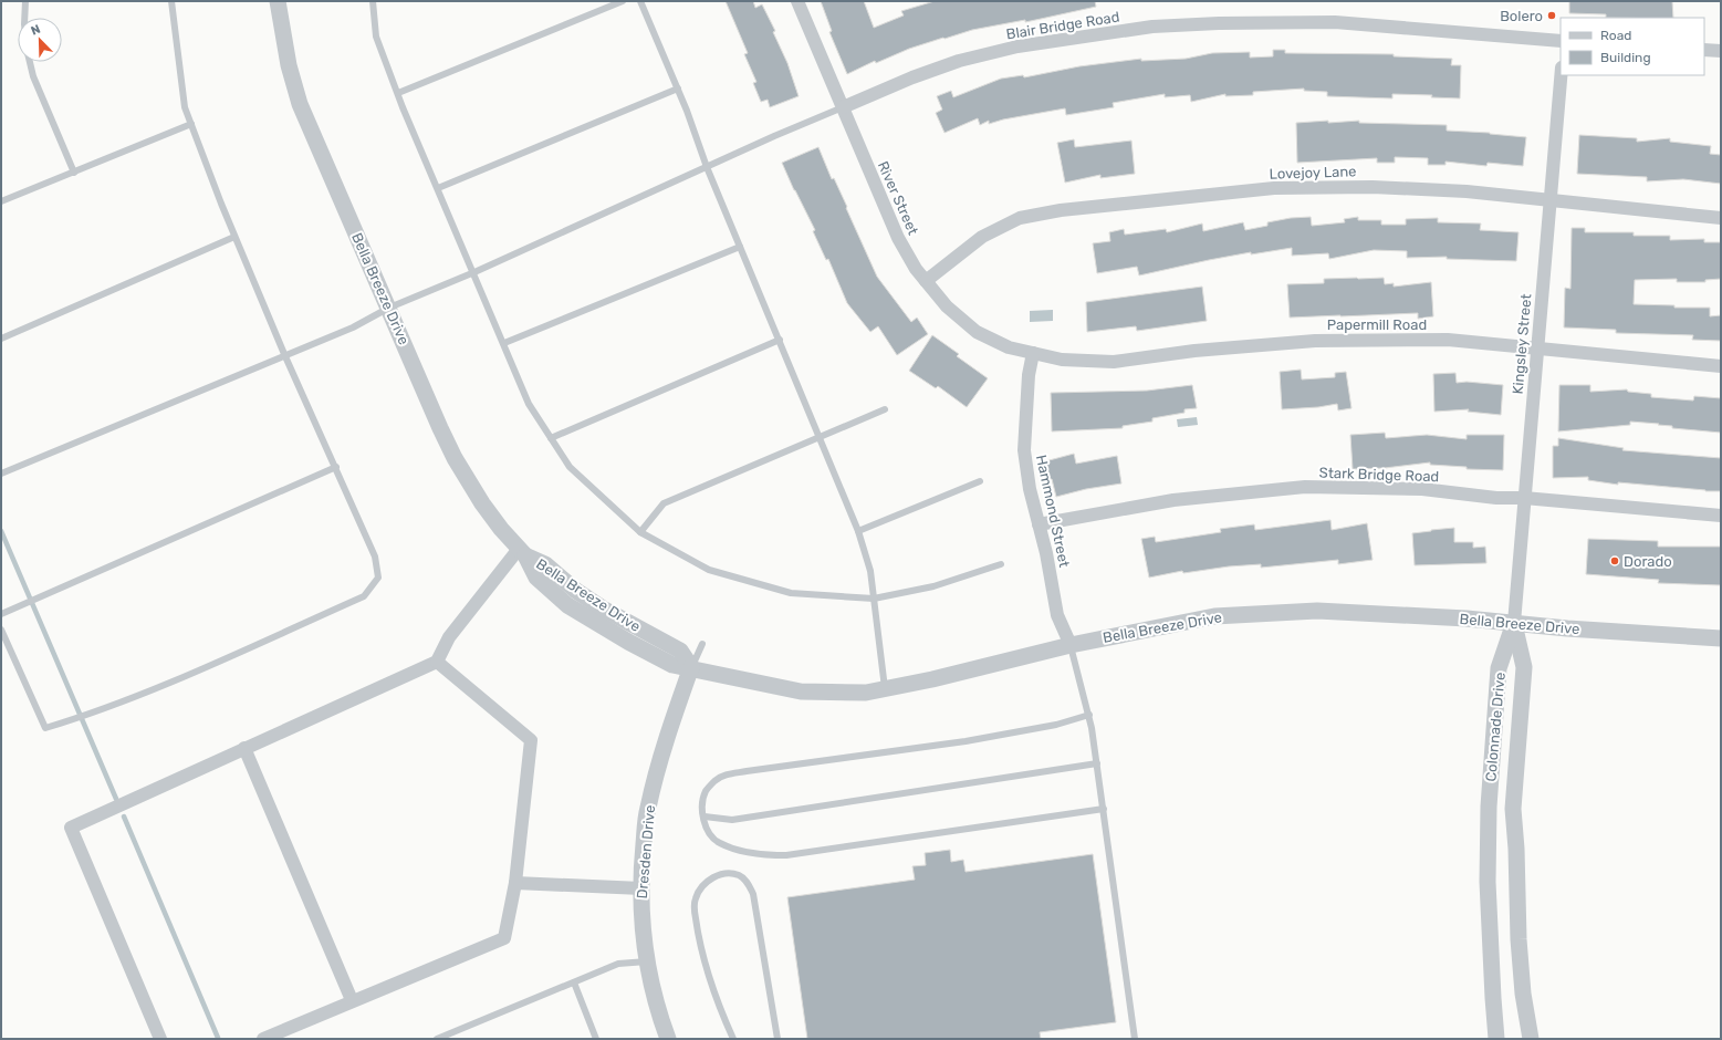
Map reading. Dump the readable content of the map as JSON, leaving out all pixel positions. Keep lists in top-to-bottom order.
{
  "streets": {
    "street": [
      "Blair Bridge Road",
      "Lovejoy Lane",
      "River Street",
      "Bella Breeze Drive",
      "Papermill Road",
      "Kingsley Street",
      "Stark Bridge Road",
      "Hammond Street",
      "Colonnade Drive",
      "Dresden Drive"
    ]
  },
  "crossings": [
    ["Blair Bridge Road", "River Street"],
    ["Lovejoy Lane", "River Street"],
    ["Lovejoy Lane", "Kingsley Street"],
    ["River Street", "Papermill Road"],
    ["River Street", "Hammond Street"],
    ["Bella Breeze Drive", "Kingsley Street"],
    ["Bella Breeze Drive", "Hammond Street"],
    ["Bella Breeze Drive", "Colonnade Drive"],
    ["Bella Breeze Drive", "Dresden Drive"],
    ["Papermill Road", "Kingsley Street"],
    ["Papermill Road", "Hammond Street"],
    ["Kingsley Street", "Stark Bridge Road"],
    ["Kingsley Street", "Colonnade Drive"],
    ["Stark Bridge Road", "Hammond Street"]
  ],
  "places": ["Bolero", "Dorado"],
  "legend": ["Road", "Building"],
  "north": "top left"
}
